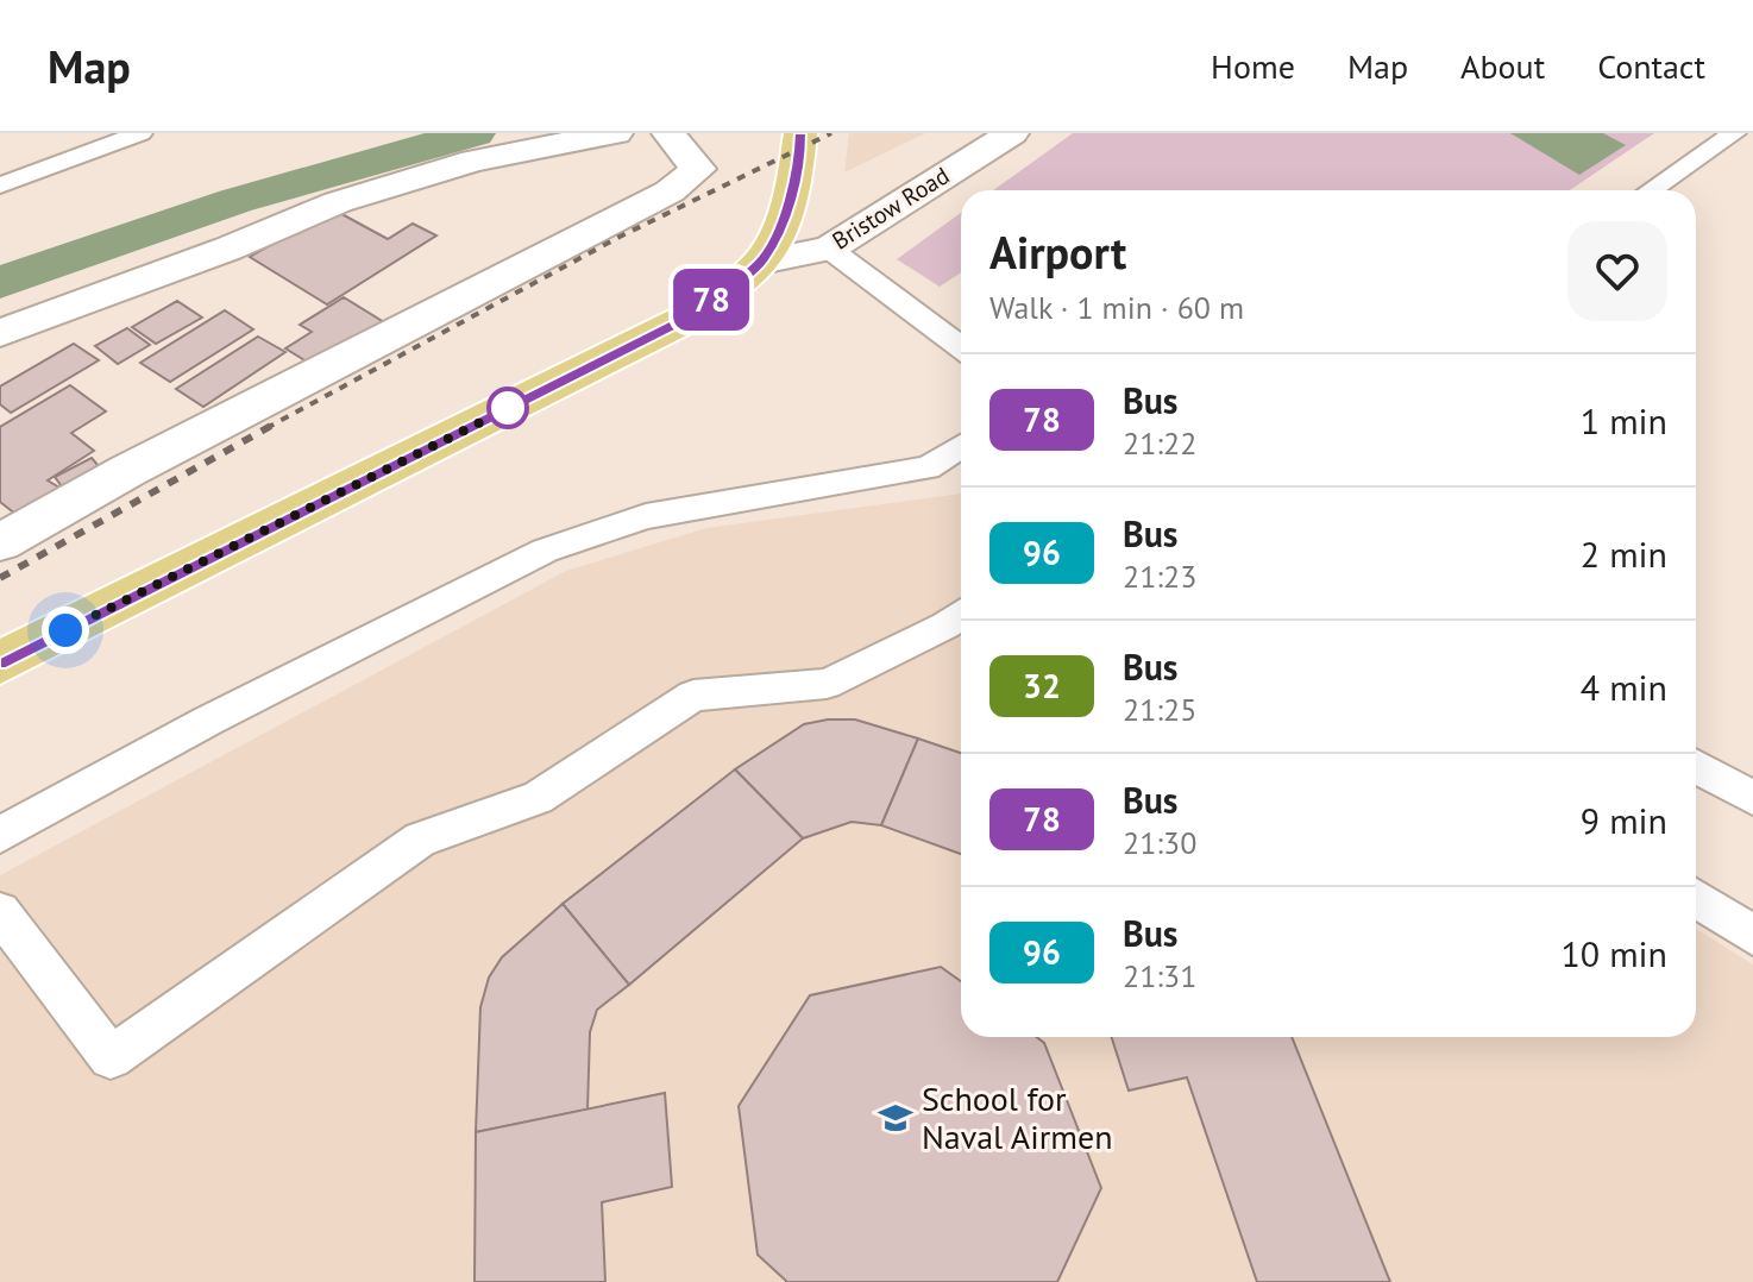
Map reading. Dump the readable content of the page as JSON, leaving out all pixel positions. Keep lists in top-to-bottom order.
{
  "streets": {
    "street": ["Bristow Road"]
  },
  "places": {
    "school or university": ["School for Naval Airmen"]
  },
  "lines": ["bus line 78"],
  "page": {
    "header": "Map",
    "nav": [
      "Home",
      "Map",
      "About",
      "Contact"
    ],
    "on_map": "78",
    "heading": ["Airport", "Walk · 1 min · 60 m"],
    "list": [
      {
        "mark": "78",
        "name": "Bus",
        "note": "21:22",
        "value": "1 min"
      },
      {
        "mark": "96",
        "name": "Bus",
        "note": "21:23",
        "value": "2 min"
      },
      {
        "mark": "32",
        "name": "Bus",
        "note": "21:25",
        "value": "4 min"
      },
      {
        "mark": "78",
        "name": "Bus",
        "note": "21:30",
        "value": "9 min"
      },
      {
        "mark": "96",
        "name": "Bus",
        "note": "21:31",
        "value": "10 min"
      }
    ]
  }
}
